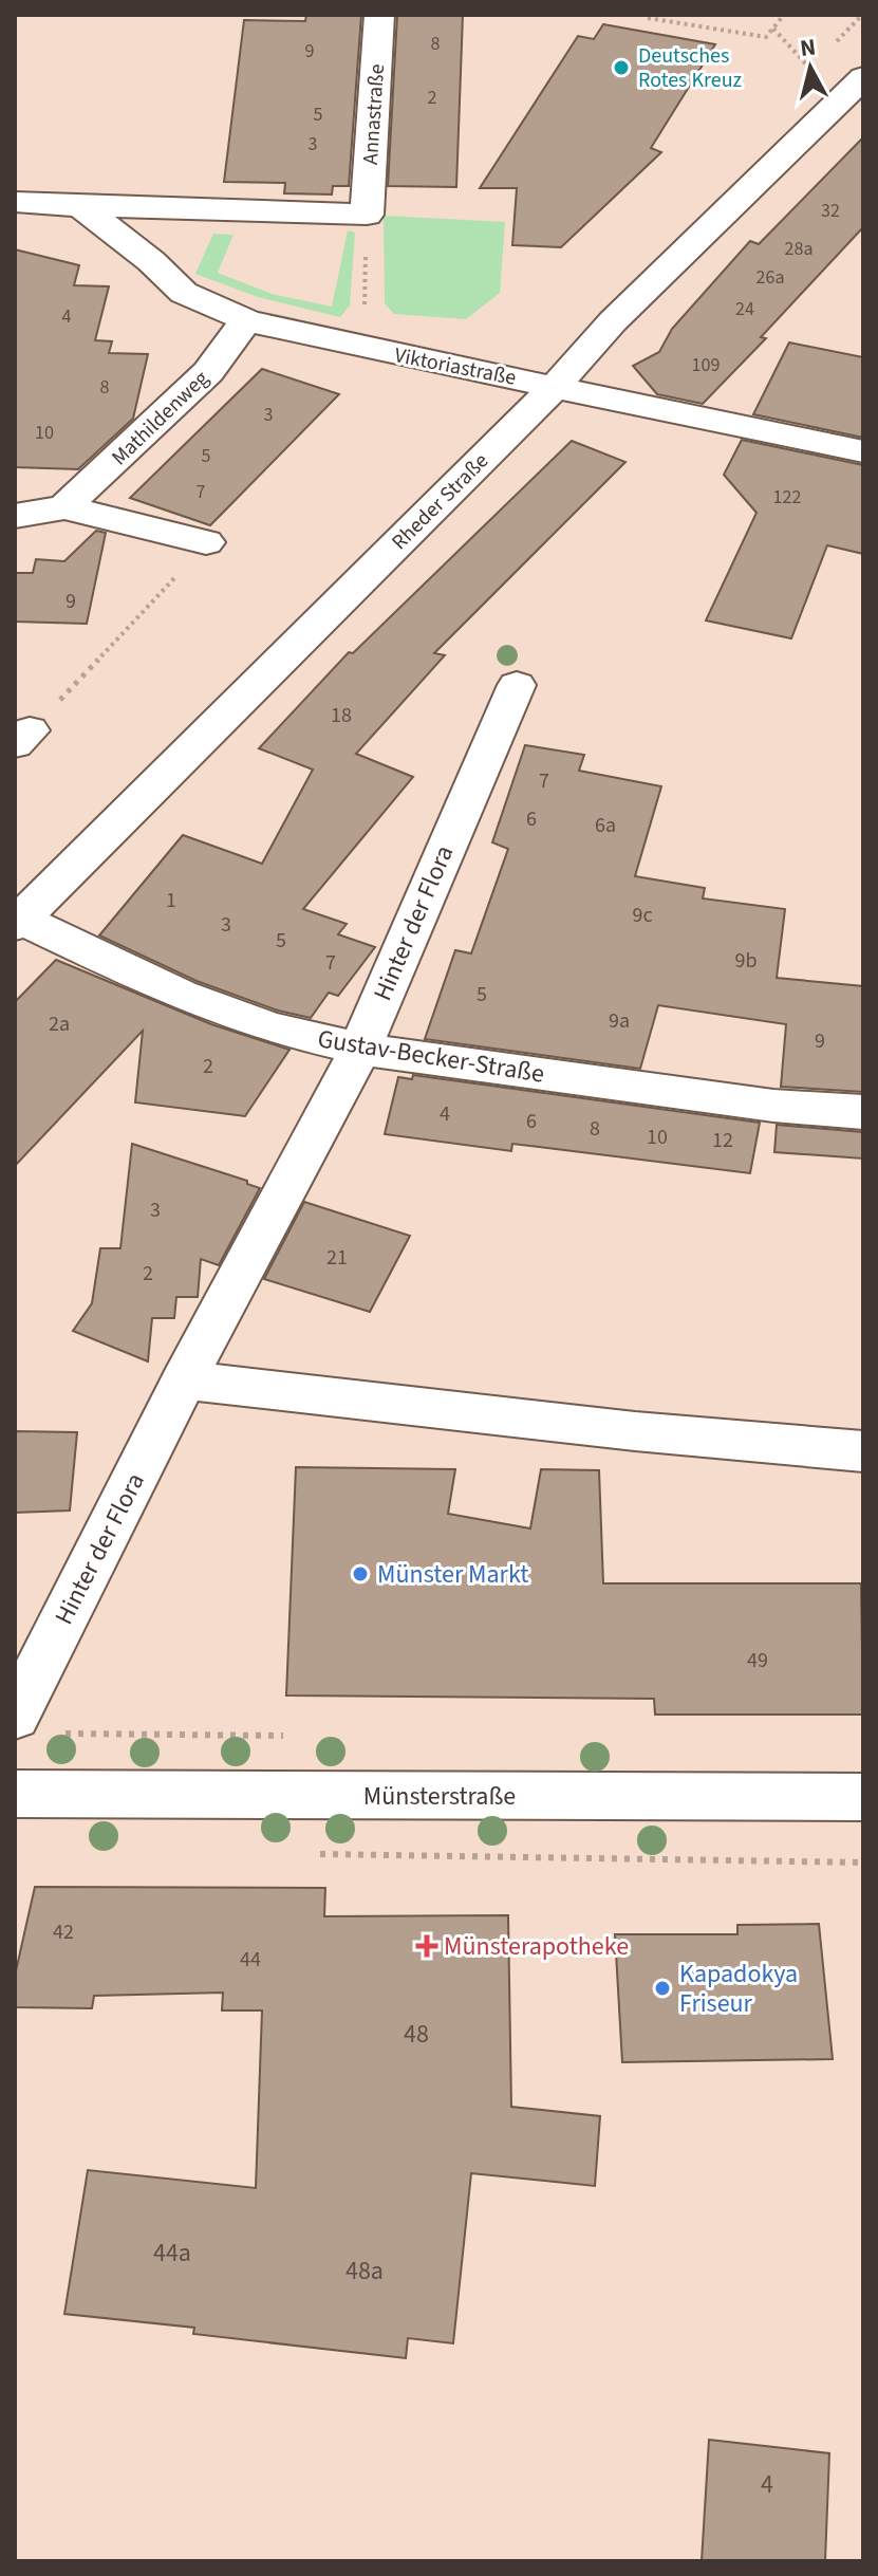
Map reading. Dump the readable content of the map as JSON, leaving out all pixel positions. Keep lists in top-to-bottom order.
{
  "streets": {
    "street": [
      "Annastraße",
      "Viktoriastraße",
      "Mathildenweg",
      "Rheder Straße",
      "Hinter der Flora",
      "Gustav-Becker-Straße",
      "Münsterstraße"
    ]
  },
  "crossings": [
    ["Viktoriastraße", "Mathildenweg"],
    ["Viktoriastraße", "Rheder Straße"],
    ["Rheder Straße", "Gustav-Becker-Straße"],
    ["Hinter der Flora", "Gustav-Becker-Straße"]
  ],
  "places": {
    "other": ["Deutsches Rotes Kreuz", "Münster Markt", "Kapadokya Friseur"],
    "health": ["Münsterapotheke"]
  },
  "house_numbers": [
    "8",
    "9",
    "2",
    "5",
    "3",
    "32",
    "28a",
    "26a",
    "24",
    "4",
    "109",
    "8",
    "3",
    "10",
    "5",
    "7",
    "122",
    "9",
    "18",
    "7",
    "6",
    "6a",
    "1",
    "9c",
    "3",
    "5",
    "9b",
    "7",
    "5",
    "9a",
    "2a",
    "9",
    "2",
    "4",
    "6",
    "8",
    "10",
    "12",
    "3",
    "21",
    "2",
    "49",
    "42",
    "44",
    "48",
    "44a",
    "48a",
    "4"
  ],
  "north": "top"
}
